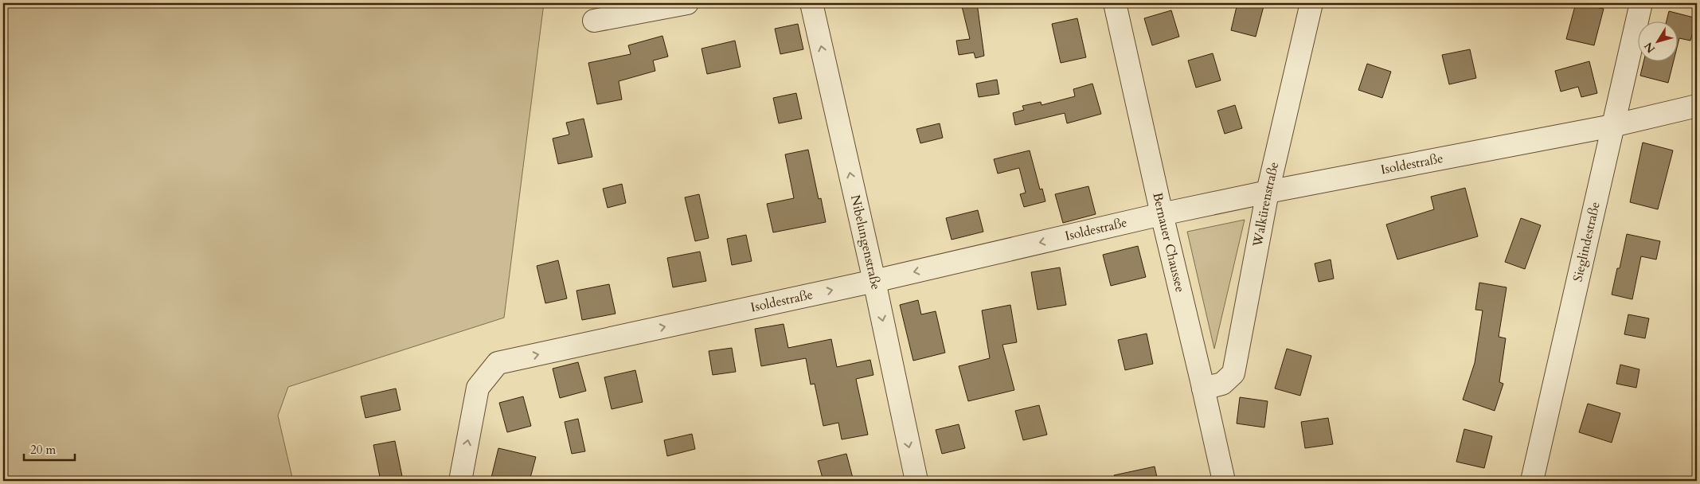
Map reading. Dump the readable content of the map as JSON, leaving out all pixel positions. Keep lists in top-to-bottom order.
{
  "streets": {
    "street": [
      "Isoldestraße",
      "Walkürenstraße",
      "Nibelungenstraße",
      "Bernauer Chaussee",
      "Sieglindestraße"
    ]
  },
  "crossings": [
    ["Isoldestraße", "Walkürenstraße"],
    ["Isoldestraße", "Nibelungenstraße"],
    ["Isoldestraße", "Bernauer Chaussee"],
    ["Isoldestraße", "Sieglindestraße"],
    ["Walkürenstraße", "Bernauer Chaussee"]
  ],
  "scale_bar": "20 m",
  "north": "bottom left"
}
